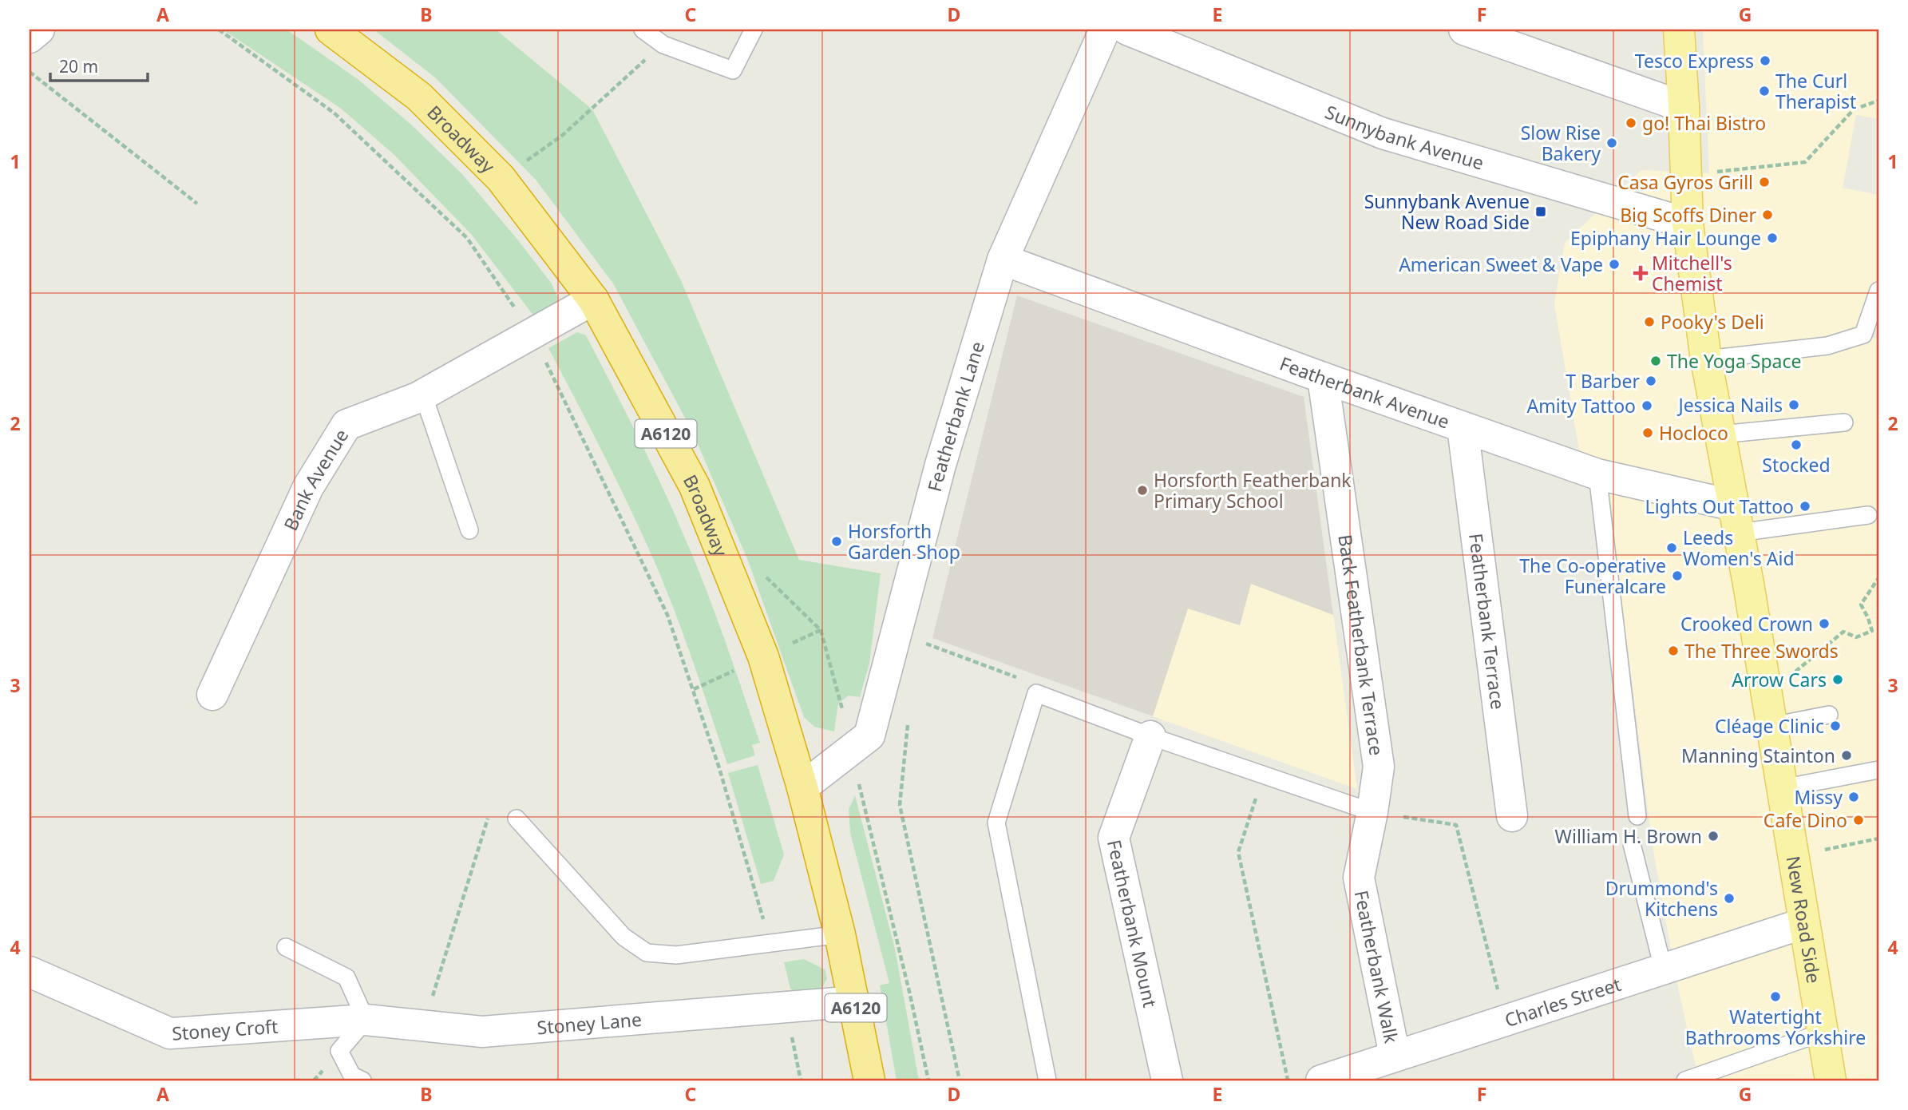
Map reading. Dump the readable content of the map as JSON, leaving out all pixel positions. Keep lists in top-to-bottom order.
{
  "streets": {
    "highway": ["Broadway", "A6120"],
    "main road": ["New Road Side"],
    "street": [
      "Sunnybank Avenue",
      "Featherbank Avenue",
      "Featherbank Lane",
      "Bank Avenue",
      "Featherbank Terrace",
      "Back Featherbank Terrace",
      "Featherbank Mount",
      "Featherbank Walk",
      "Charles Street",
      "Stoney Lane",
      "Stoney Croft"
    ]
  },
  "crossings": [
    ["Sunnybank Avenue", "New Road Side"],
    ["Broadway", "Featherbank Lane"],
    ["Broadway", "Bank Avenue"],
    ["Broadway", "Stoney Lane"],
    ["Featherbank Avenue", "Featherbank Lane"],
    ["Featherbank Avenue", "Featherbank Terrace"],
    ["Featherbank Avenue", "Back Featherbank Terrace"],
    ["Featherbank Avenue", "New Road Side"],
    ["Back Featherbank Terrace", "Featherbank Walk"],
    ["New Road Side", "Charles Street"],
    ["Featherbank Walk", "Charles Street"],
    ["Stoney Lane", "Stoney Croft"]
  ],
  "places": {
    "other": [
      "Tesco Express",
      "The Curl Therapist",
      "go! Thai Bistro",
      "Slow Rise Bakery",
      "Casa Gyros Grill",
      "Big Scoffs Diner",
      "Epiphany Hair Lounge",
      "American Sweet & Vape",
      "Pooky's Deli",
      "The Yoga Space",
      "T Barber",
      "Jessica Nails",
      "Amity Tattoo",
      "Hocloco",
      "Stocked",
      "Horsforth Featherbank Primary School",
      "Lights Out Tattoo",
      "Horsforth Garden Shop",
      "Leeds Women's Aid",
      "The Co-operative Funeralcare",
      "Crooked Crown",
      "The Three Swords",
      "Arrow Cars",
      "Cléage Clinic",
      "Manning Stainton",
      "Missy",
      "Cafe Dino",
      "William H. Brown",
      "Drummond's Kitchens",
      "Watertight Bathrooms Yorkshire"
    ],
    "transit": ["Sunnybank Avenue New Road Side"],
    "health": ["Mitchell's Chemist"]
  },
  "scale_bar": "20 m",
  "grid": {
    "columns": [
      "A",
      "B",
      "C",
      "D",
      "E",
      "F",
      "G"
    ],
    "rows": [
      "1",
      "2",
      "3",
      "4"
    ]
  }
}
